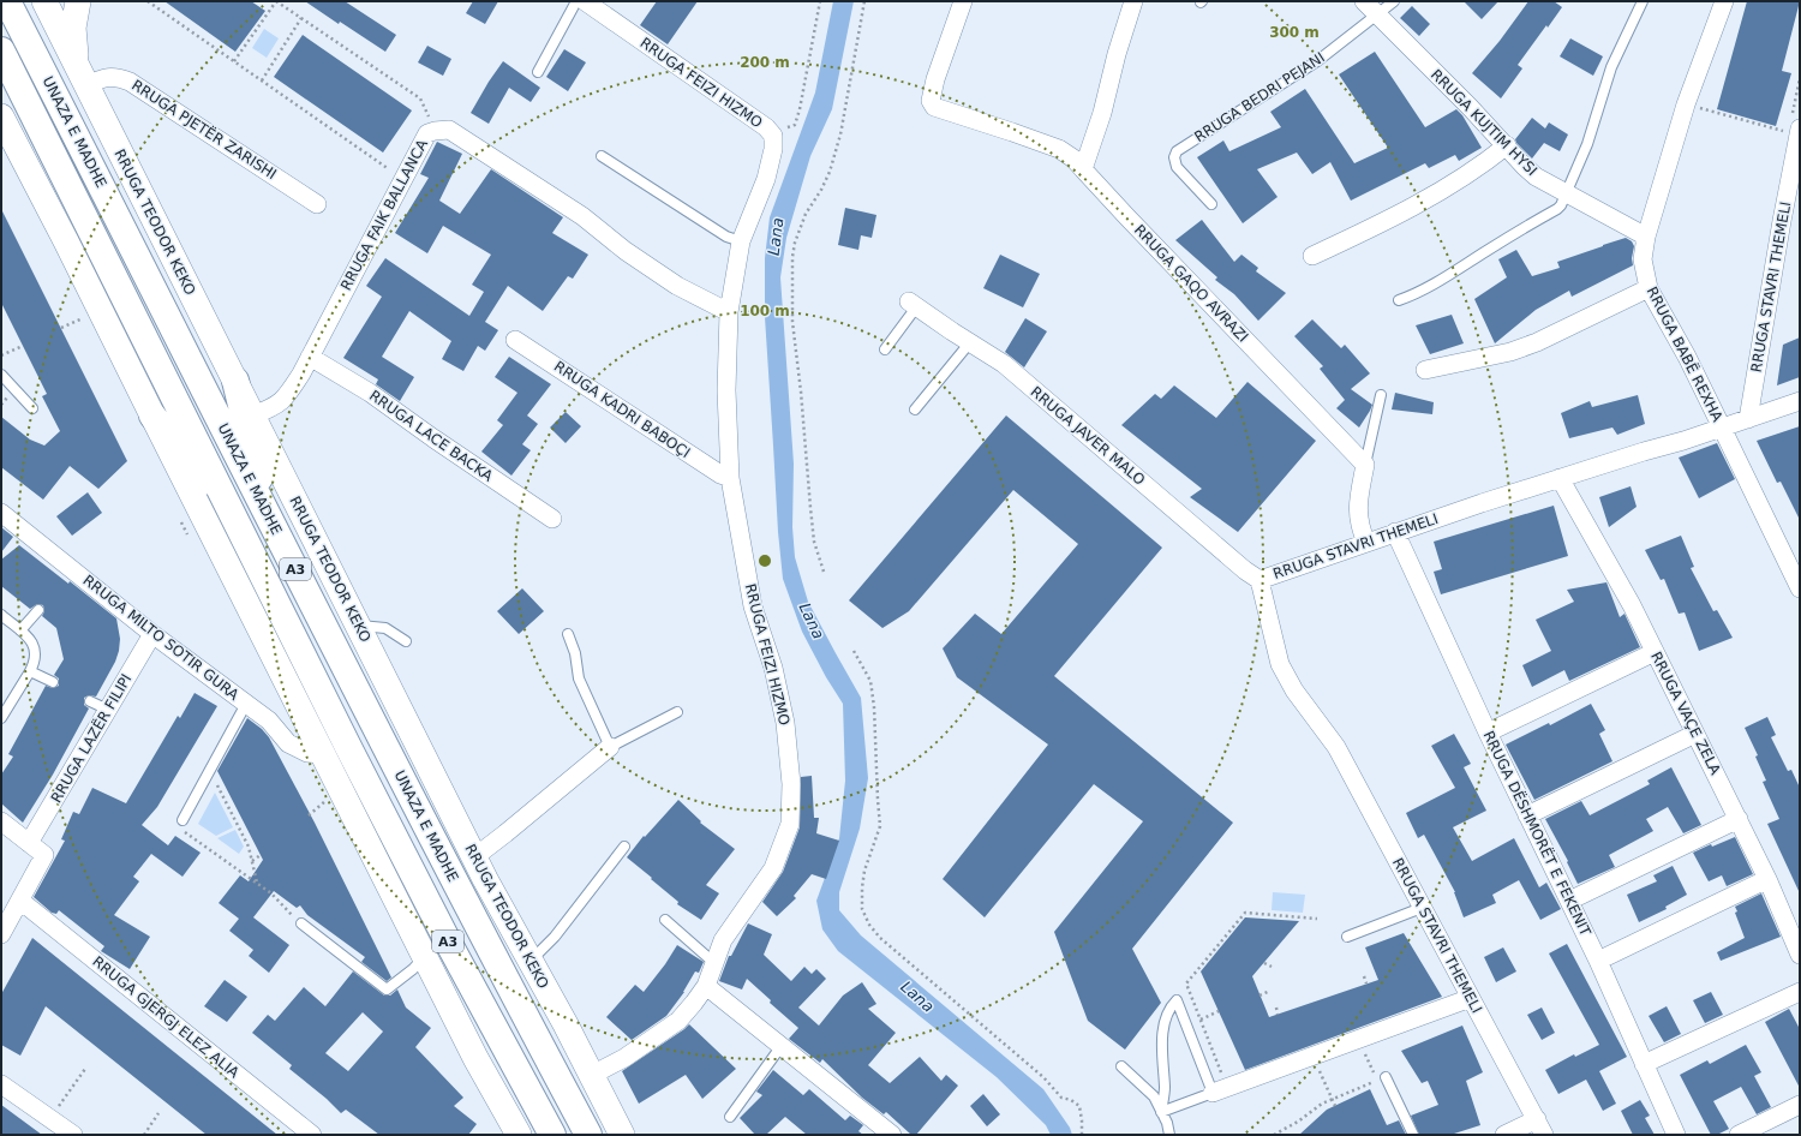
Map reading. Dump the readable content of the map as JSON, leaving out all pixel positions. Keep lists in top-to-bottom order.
{
  "streets": {
    "highway": ["UNAZA E MADHE", "A3"],
    "main road": ["RRUGA TEODOR KEKO"],
    "street": [
      "RRUGA FEIZI HIZMO",
      "RRUGA KUJTIM HYSI",
      "RRUGA PJETËR ZARISHI",
      "RRUGA FAIK BALLANCA",
      "RRUGA GAQO AVRAZI",
      "RRUGA STAVRI THEMELI",
      "RRUGA BABË REXHA",
      "RRUGA KADRI BABOÇI",
      "RRUGA LACE BACKA",
      "RRUGA JAVER MALO",
      "RRUGA MILTO SOTIR GURA",
      "RRUGA VAÇE ZELA",
      "RRUGA LAZËR FILIPI",
      "RRUGA DËSHMORËT E FEKENIT",
      "RRUGA GJERGJ ELEZ ALIA"
    ],
    "lane": ["RRUGA BEDRI PEJANI"]
  },
  "crossings": [
    ["RRUGA FEIZI HIZMO", "RRUGA FAIK BALLANCA"],
    ["RRUGA FEIZI HIZMO", "RRUGA TEODOR KEKO"],
    ["RRUGA FEIZI HIZMO", "RRUGA KADRI BABOÇI"],
    ["RRUGA BEDRI PEJANI", "RRUGA KUJTIM HYSI"],
    ["RRUGA KUJTIM HYSI", "RRUGA BABË REXHA"],
    ["RRUGA PJETËR ZARISHI", "RRUGA TEODOR KEKO"],
    ["RRUGA FAIK BALLANCA", "RRUGA TEODOR KEKO"],
    ["RRUGA FAIK BALLANCA", "RRUGA LACE BACKA"],
    ["RRUGA STAVRI THEMELI", "RRUGA BABË REXHA"],
    ["RRUGA STAVRI THEMELI", "RRUGA JAVER MALO"],
    ["RRUGA STAVRI THEMELI", "RRUGA VAÇE ZELA"],
    ["RRUGA STAVRI THEMELI", "RRUGA DËSHMORËT E FEKENIT"],
    ["RRUGA MILTO SOTIR GURA", "RRUGA LAZËR FILIPI"]
  ],
  "water": ["Lana"],
  "rings": ["300 m", "200 m", "100 m"]
}
